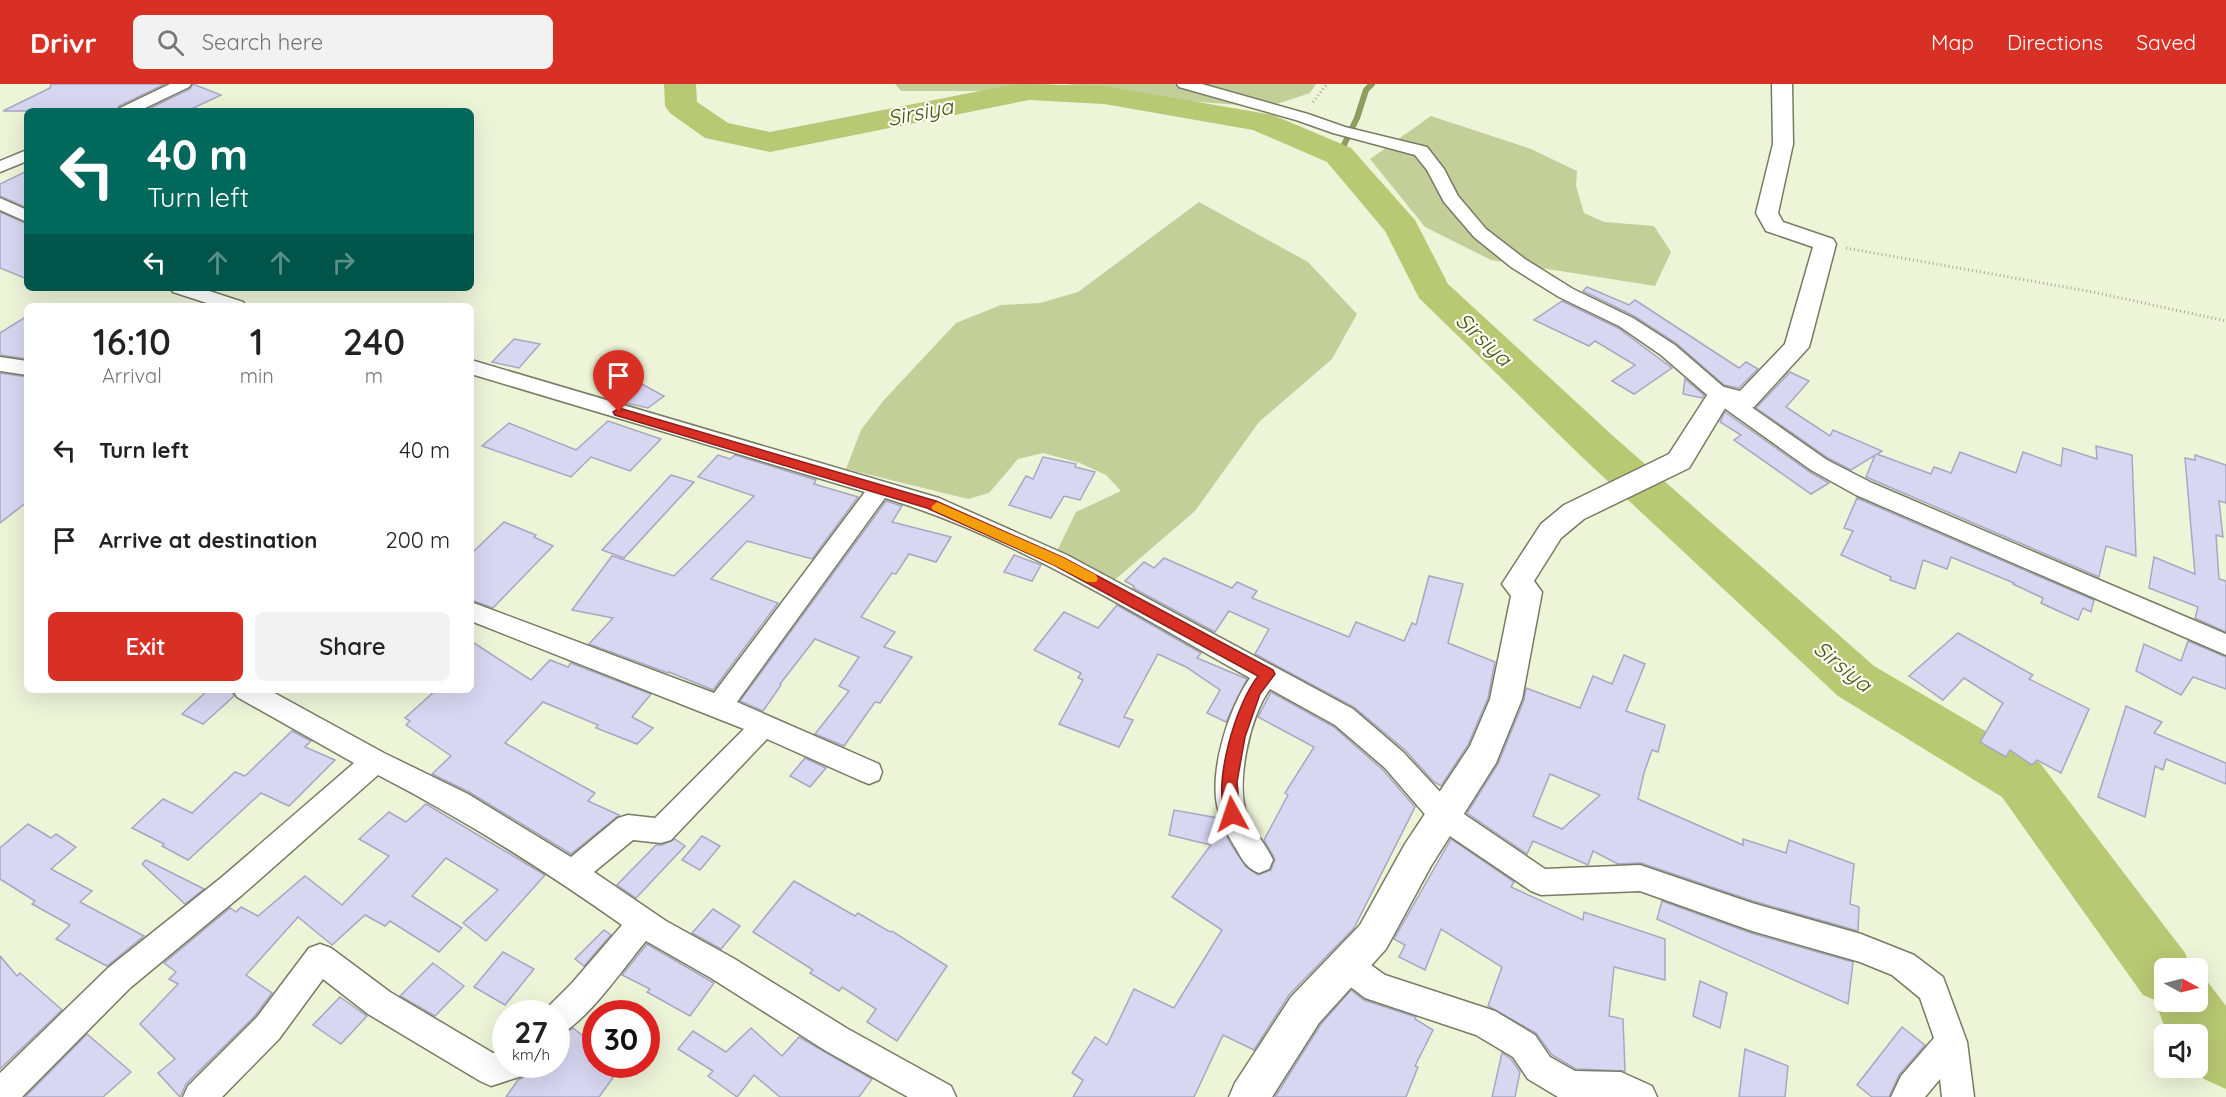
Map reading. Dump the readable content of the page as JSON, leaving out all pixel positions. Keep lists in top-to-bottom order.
{
  "water": ["Sirsiya"],
  "north": "right",
  "page": {
    "header": "Drivr",
    "search": "Search here",
    "nav": ["Map", "Directions", "Saved"],
    "turn": ["40 m", "Turn left"],
    "eta": [
      "16:10",
      "Arrival",
      "1",
      "min",
      "240",
      "m"
    ],
    "list": [
      {
        "name": "Turn left",
        "value": "40 m"
      },
      {
        "name": "Arrive at destination",
        "value": "200 m"
      }
    ],
    "buttons": ["Exit", "Share"],
    "speed": "27 km/h",
    "limit": "30"
  }
}
